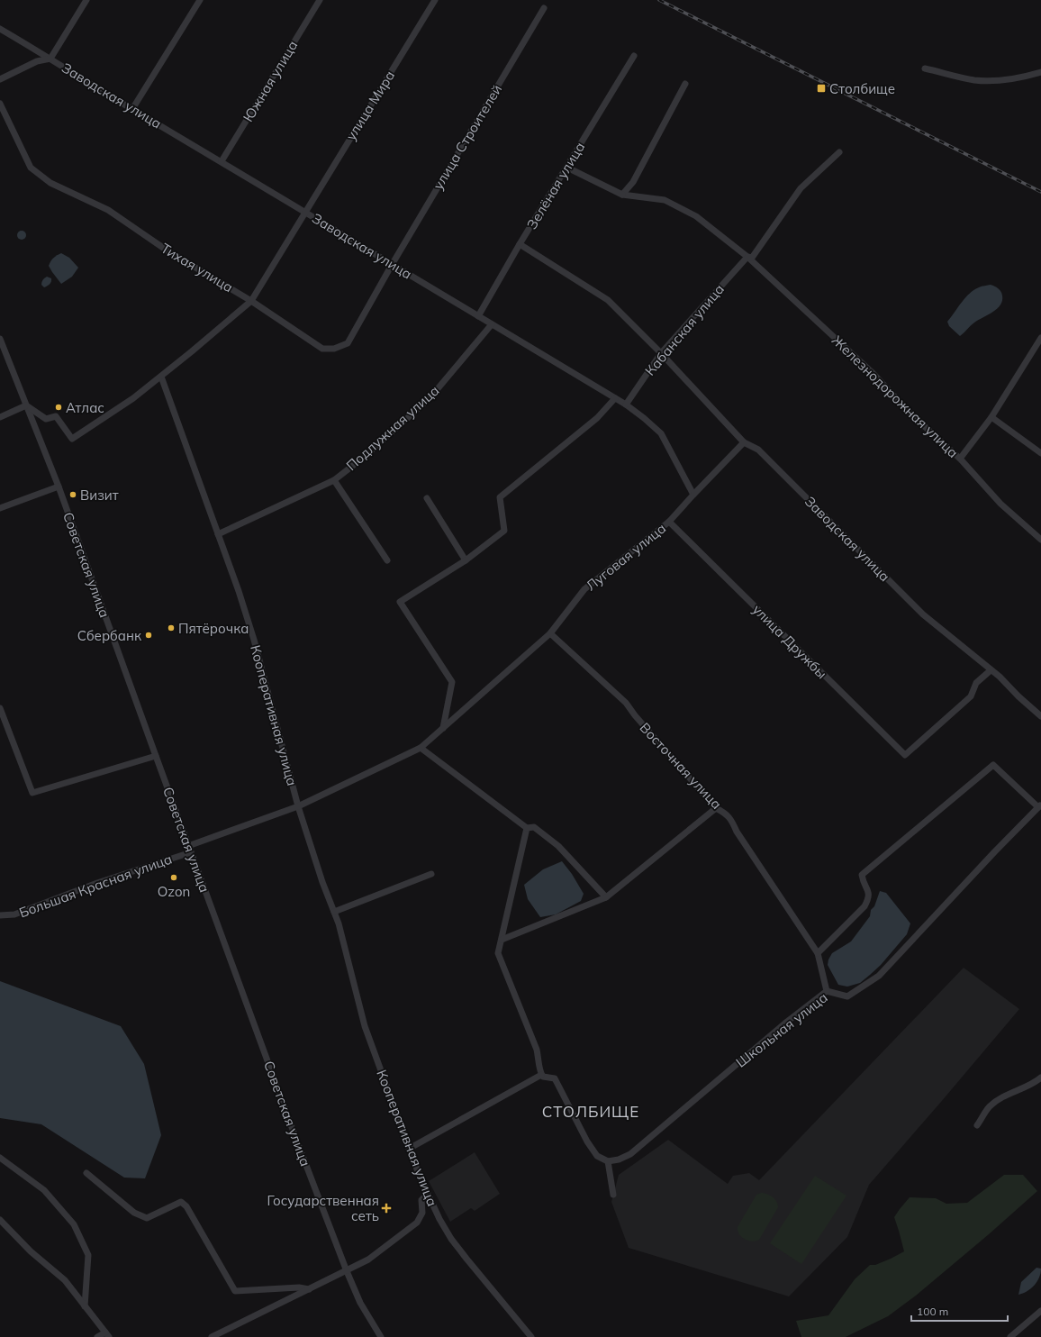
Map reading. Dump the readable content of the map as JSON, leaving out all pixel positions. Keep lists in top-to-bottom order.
{
  "streets": {
    "street": [
      "Южная улица",
      "Заводская улица",
      "улица Мира",
      "улица Строителей",
      "Зелёная улица",
      "Тихая улица",
      "Кабанская улица",
      "Железнодорожная улица",
      "Подлужная улица",
      "Луговая улица",
      "Советская улица",
      "улица Дружбы",
      "Кооперативная улица",
      "Восточная улица",
      "Большая Красная улица",
      "Школьная улица"
    ]
  },
  "crossings": [
    ["Южная улица", "Заводская улица"],
    ["Заводская улица", "улица Мира"],
    ["Заводская улица", "улица Строителей"],
    ["Заводская улица", "Зелёная улица"],
    ["Заводская улица", "Тихая улица"],
    ["Заводская улица", "Кабанская улица"],
    ["Заводская улица", "Подлужная улица"],
    ["Заводская улица", "Луговая улица"],
    ["Заводская улица", "улица Дружбы"],
    ["улица Строителей", "Тихая улица"],
    ["Кабанская улица", "Железнодорожная улица"],
    ["Подлужная улица", "Кооперативная улица"],
    ["Луговая улица", "улица Дружбы"],
    ["Луговая улица", "Восточная улица"],
    ["Луговая улица", "Большая Красная улица"],
    ["Советская улица", "Большая Красная улица"],
    ["Кооперативная улица", "Большая Красная улица"],
    ["Восточная улица", "Школьная улица"]
  ],
  "districts": ["СТОЛБИЩЕ"],
  "places": {
    "transit": ["Столбище"],
    "other": [
      "Атлас",
      "Визит",
      "Пятёрочка",
      "Сбербанк",
      "Ozon"
    ],
    "health": ["Государственная сеть"]
  },
  "scale_bar": "100 m"
}
